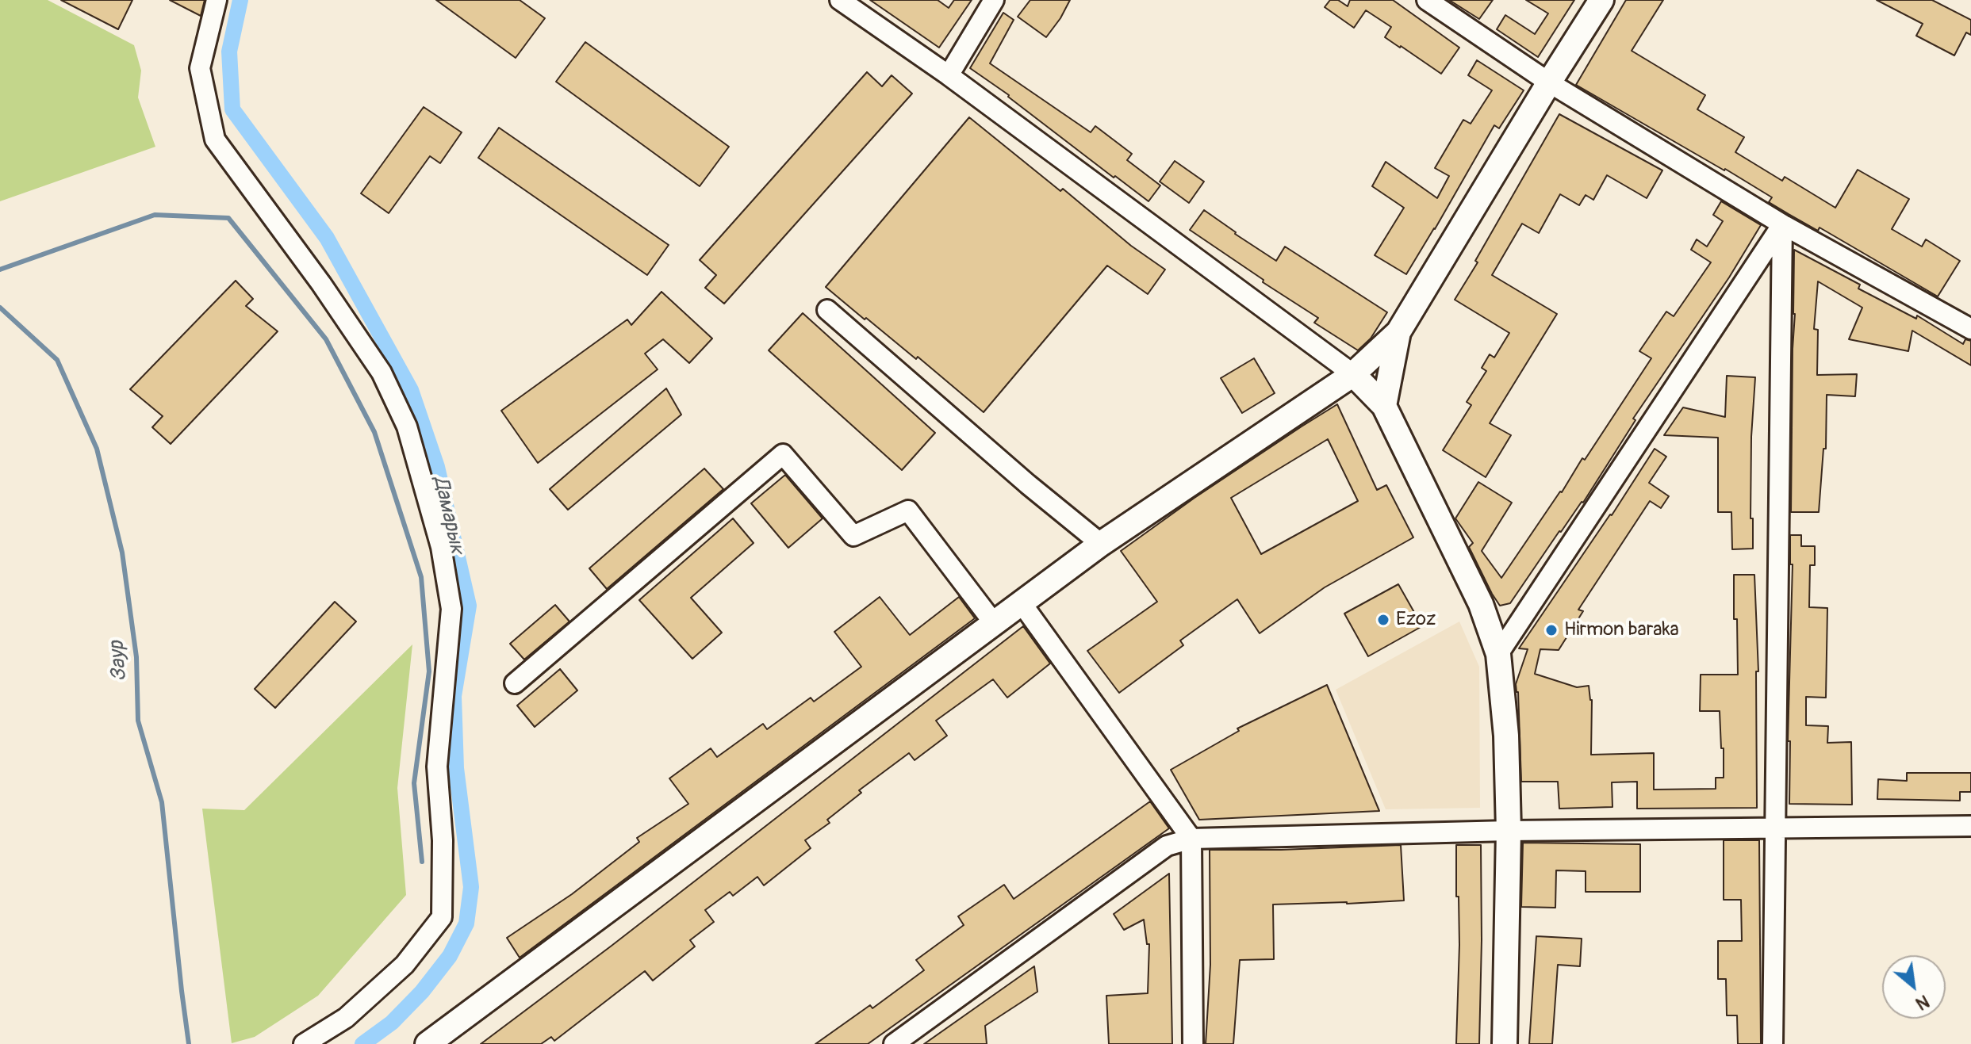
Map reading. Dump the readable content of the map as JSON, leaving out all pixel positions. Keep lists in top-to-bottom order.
{
  "water": ["Дамарык", "Заур"],
  "places": ["Ezoz", "Hirmon baraka"],
  "north": "bottom right"
}
